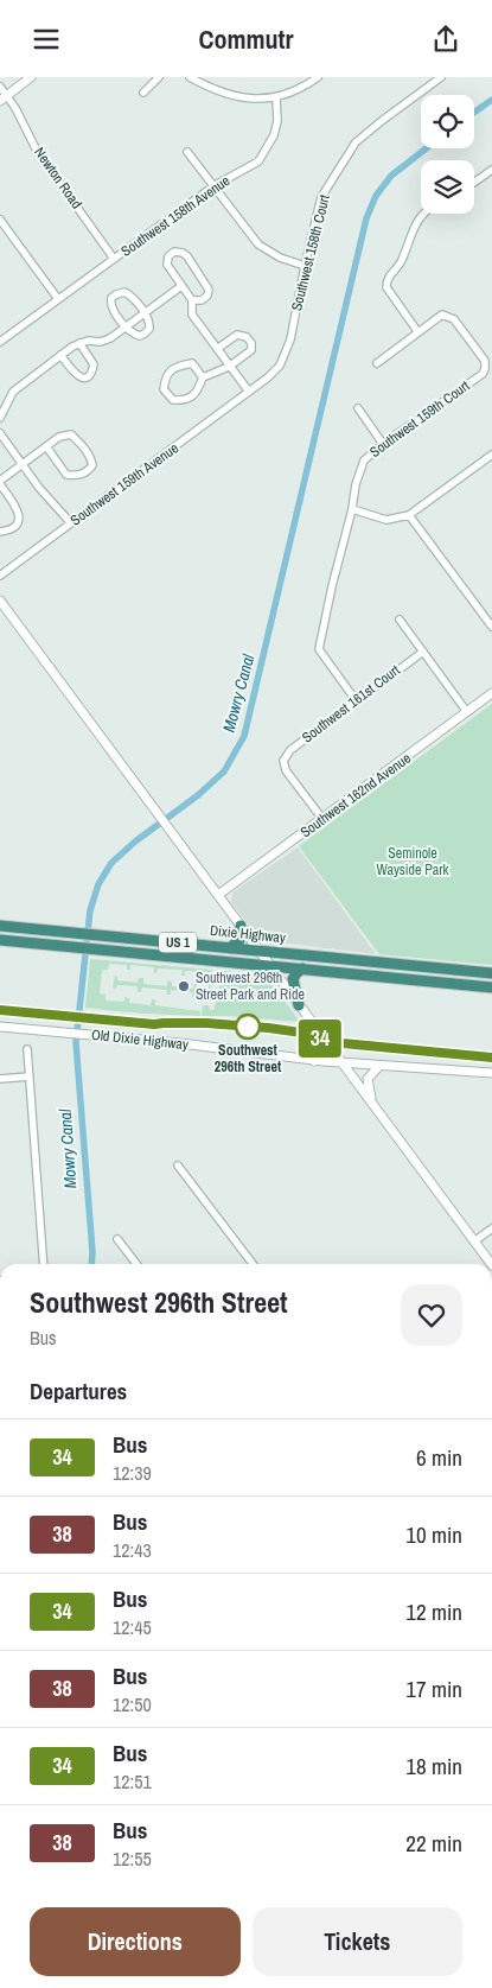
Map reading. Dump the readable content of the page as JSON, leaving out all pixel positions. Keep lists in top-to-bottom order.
{
  "streets": {
    "highway": ["Dixie Highway", "US 1"],
    "street": [
      "Newton Road",
      "Southwest 158th Avenue",
      "Southwest 158th Court",
      "Southwest 159th Court",
      "Southwest 159th Avenue",
      "Southwest 161st Court",
      "Southwest 162nd Avenue",
      "Old Dixie Highway"
    ]
  },
  "crossings": [
    ["Newton Road", "Southwest 158th Avenue"],
    ["Southwest 158th Court", "Southwest 159th Avenue"],
    ["Southwest 159th Court", "Southwest 161st Court"],
    ["Southwest 161st Court", "Southwest 162nd Avenue"]
  ],
  "water": ["Mowry Canal"],
  "parks": ["Seminole Wayside Park"],
  "places": ["Southwest 296th Street Park and Ride", "Southwest 296th Street"],
  "lines": ["bus line 34"],
  "page": {
    "header": "Commutr",
    "on_map": "34",
    "heading": [
      ["Southwest 296th Street", "Bus"],
      "Departures"
    ],
    "list": [
      {
        "mark": "34",
        "name": "Bus",
        "note": "12:39",
        "value": "6 min"
      },
      {
        "mark": "38",
        "name": "Bus",
        "note": "12:43",
        "value": "10 min"
      },
      {
        "mark": "34",
        "name": "Bus",
        "note": "12:45",
        "value": "12 min"
      },
      {
        "mark": "38",
        "name": "Bus",
        "note": "12:50",
        "value": "17 min"
      },
      {
        "mark": "34",
        "name": "Bus",
        "note": "12:51",
        "value": "18 min"
      },
      {
        "mark": "38",
        "name": "Bus",
        "note": "12:55",
        "value": "22 min"
      }
    ],
    "buttons": ["Directions", "Tickets"]
  }
}
